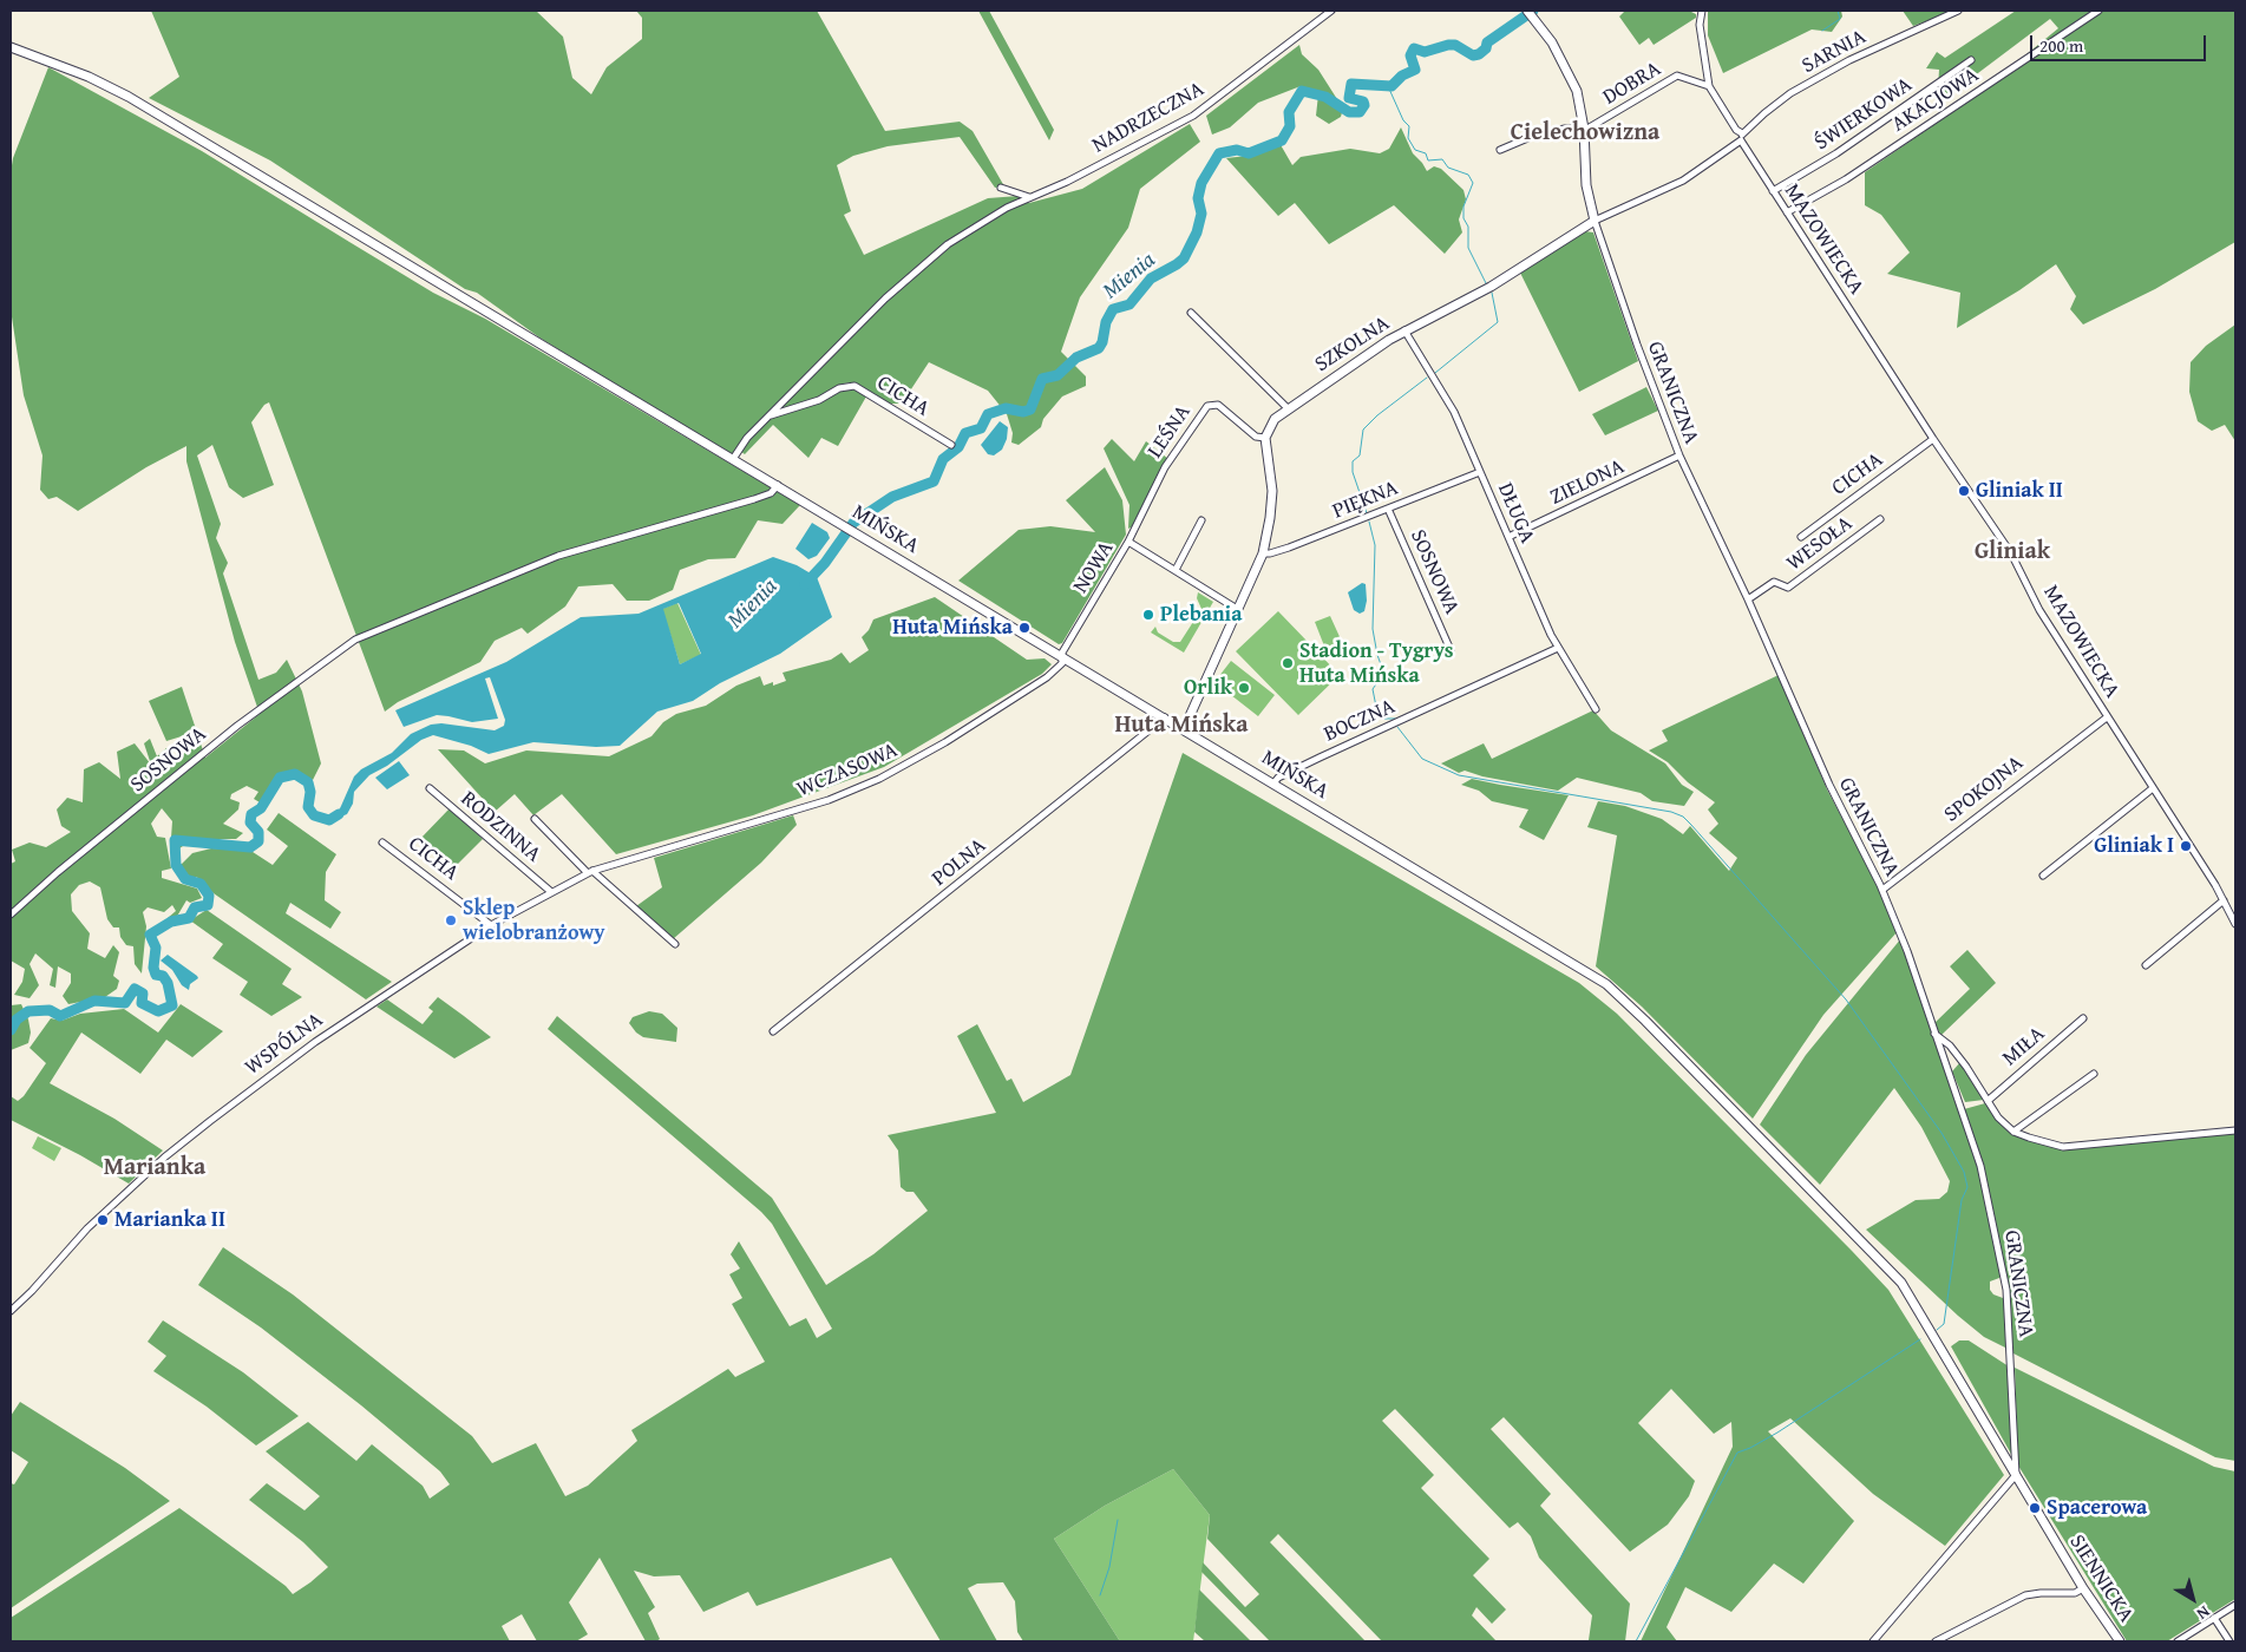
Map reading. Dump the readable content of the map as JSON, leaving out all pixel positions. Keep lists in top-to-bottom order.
{
  "streets": {
    "main road": ["SZKOLNA", "MIŃSKA", "SIENNICKA"],
    "street": [
      "SARNIA",
      "DOBRA",
      "AKACJOWA",
      "ŚWIERKOWA",
      "NADRZECZNA",
      "MAZOWIECKA",
      "GRANICZNA",
      "CICHA",
      "LEŚNA",
      "ZIELONA",
      "PIĘKNA",
      "DŁUGA",
      "WESOŁA",
      "NOWA",
      "SOSNOWA",
      "BOCZNA",
      "WCZASOWA",
      "SPOKOJNA",
      "RODZINNA",
      "POLNA",
      "WSPÓLNA",
      "MIŁA"
    ]
  },
  "crossings": [
    ["AKACJOWA", "MAZOWIECKA"],
    ["ŚWIERKOWA", "MAZOWIECKA"],
    ["NADRZECZNA", "CICHA"],
    ["NADRZECZNA", "MIŃSKA"],
    ["MAZOWIECKA", "SZKOLNA"],
    ["MAZOWIECKA", "CICHA"],
    ["MAZOWIECKA", "SPOKOJNA"],
    ["SZKOLNA", "GRANICZNA"],
    ["SZKOLNA", "LEŚNA"],
    ["SZKOLNA", "DŁUGA"],
    ["GRANICZNA", "ZIELONA"],
    ["GRANICZNA", "MIŃSKA"],
    ["GRANICZNA", "WESOŁA"],
    ["GRANICZNA", "SPOKOJNA"],
    ["GRANICZNA", "SIENNICKA"],
    ["CICHA", "WSPÓLNA"],
    ["LEŚNA", "NOWA"],
    ["ZIELONA", "DŁUGA"],
    ["PIĘKNA", "DŁUGA"],
    ["PIĘKNA", "SOSNOWA"],
    ["DŁUGA", "BOCZNA"],
    ["MIŃSKA", "NOWA"],
    ["MIŃSKA", "SOSNOWA"],
    ["MIŃSKA", "BOCZNA"],
    ["MIŃSKA", "WCZASOWA"],
    ["MIŃSKA", "POLNA"],
    ["MIŃSKA", "SIENNICKA"],
    ["NOWA", "WCZASOWA"],
    ["WCZASOWA", "WSPÓLNA"],
    ["RODZINNA", "WSPÓLNA"]
  ],
  "districts": [
    "Cielechowizna",
    "Gliniak",
    "Huta Mińska",
    "Marianka"
  ],
  "water": ["Mienia"],
  "places": [
    "Gliniak II",
    "Plebania",
    "Huta Mińska",
    "Stadion - Tygrys Huta Mińska",
    "Orlik",
    "Gliniak I",
    "Sklep wielobranżowy",
    "Marianka II",
    "Spacerowa"
  ],
  "scale_bar": "200 m",
  "north": "bottom right"
}
